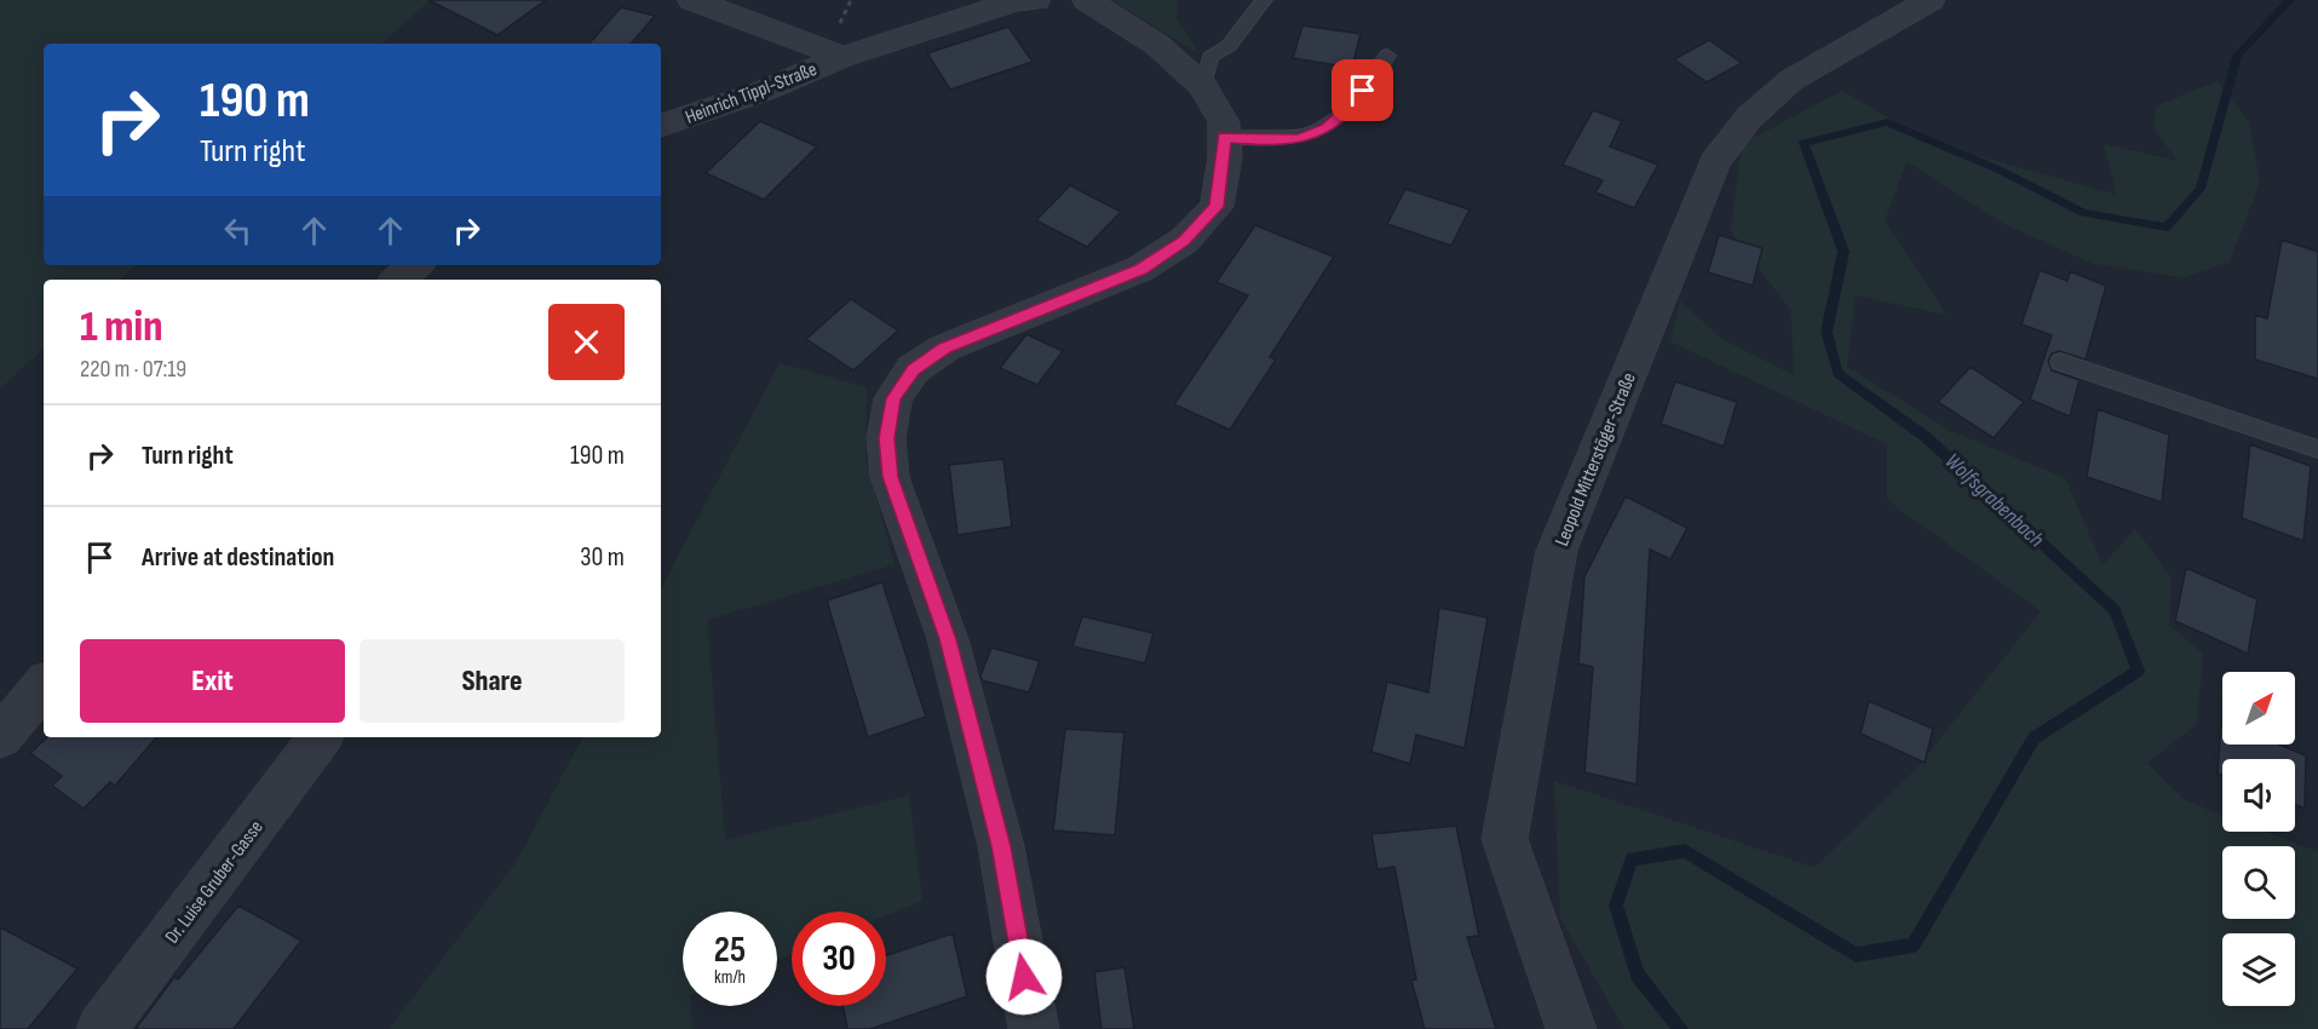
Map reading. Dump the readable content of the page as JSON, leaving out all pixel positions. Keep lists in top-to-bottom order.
{
  "streets": {
    "street": ["Heinrich Tippl-Straße", "Leopold Mitterstöger-Straße", "Dr. Luise Gruber-Gasse"]
  },
  "water": ["Wolfsgrabenbach"],
  "north": "top right",
  "page": {
    "turn": ["190 m", "Turn right"],
    "heading": ["1 min", "220 m · 07:19"],
    "list": [
      {
        "name": "Turn right",
        "value": "190 m"
      },
      {
        "name": "Arrive at destination",
        "value": "30 m"
      }
    ],
    "buttons": ["Exit", "Share"],
    "speed": "25 km/h",
    "limit": "30"
  }
}
